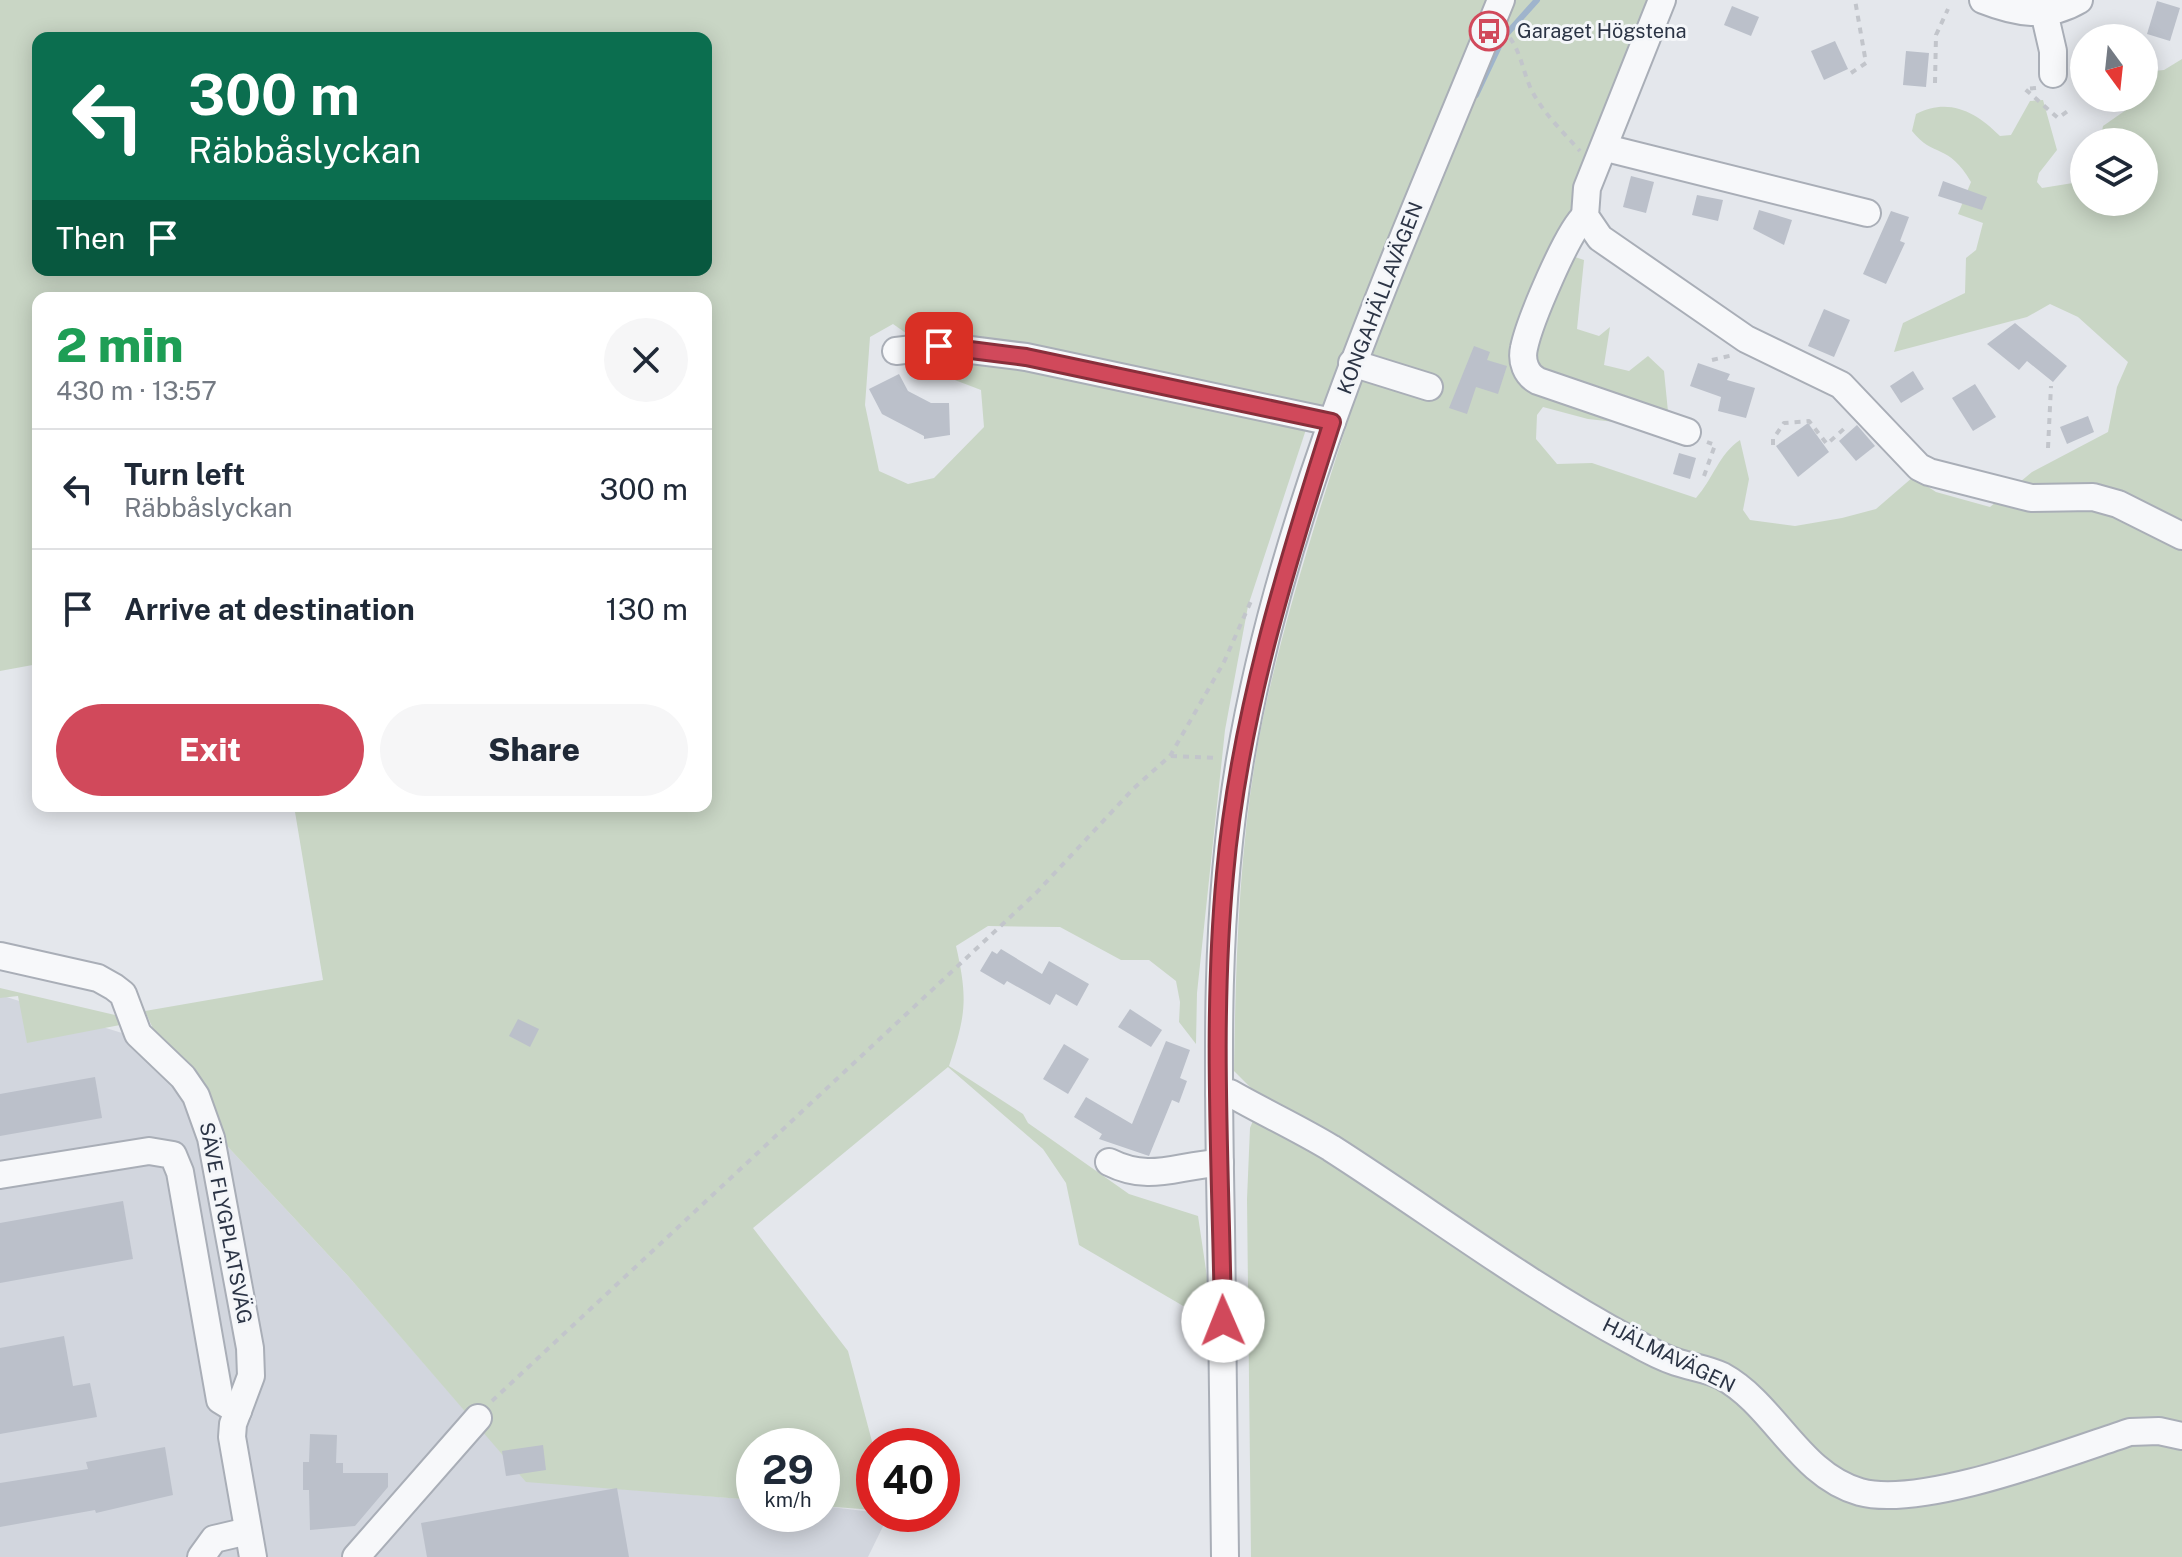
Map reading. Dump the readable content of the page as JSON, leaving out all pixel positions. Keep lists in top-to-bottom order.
{
  "streets": {
    "street": ["KONGAHÄLLAVÄGEN", "SÄVE FLYGPLATSVÄG", "HJÄLMAVÄGEN"]
  },
  "crossings": [
    ["KONGAHÄLLAVÄGEN", "HJÄLMAVÄGEN"]
  ],
  "places": {
    "bus stop": ["Garaget Högstena"]
  },
  "north": "bottom",
  "page": {
    "turn": ["300 m", "Räbbåslyckan"],
    "then": "Then",
    "heading": ["2 min", "430 m · 13:57"],
    "list": [
      {
        "name": "Turn left",
        "note": "Räbbåslyckan",
        "value": "300 m"
      },
      {
        "name": "Arrive at destination",
        "value": "130 m"
      }
    ],
    "buttons": ["Exit", "Share"],
    "speed": "29 km/h",
    "limit": "40"
  }
}
